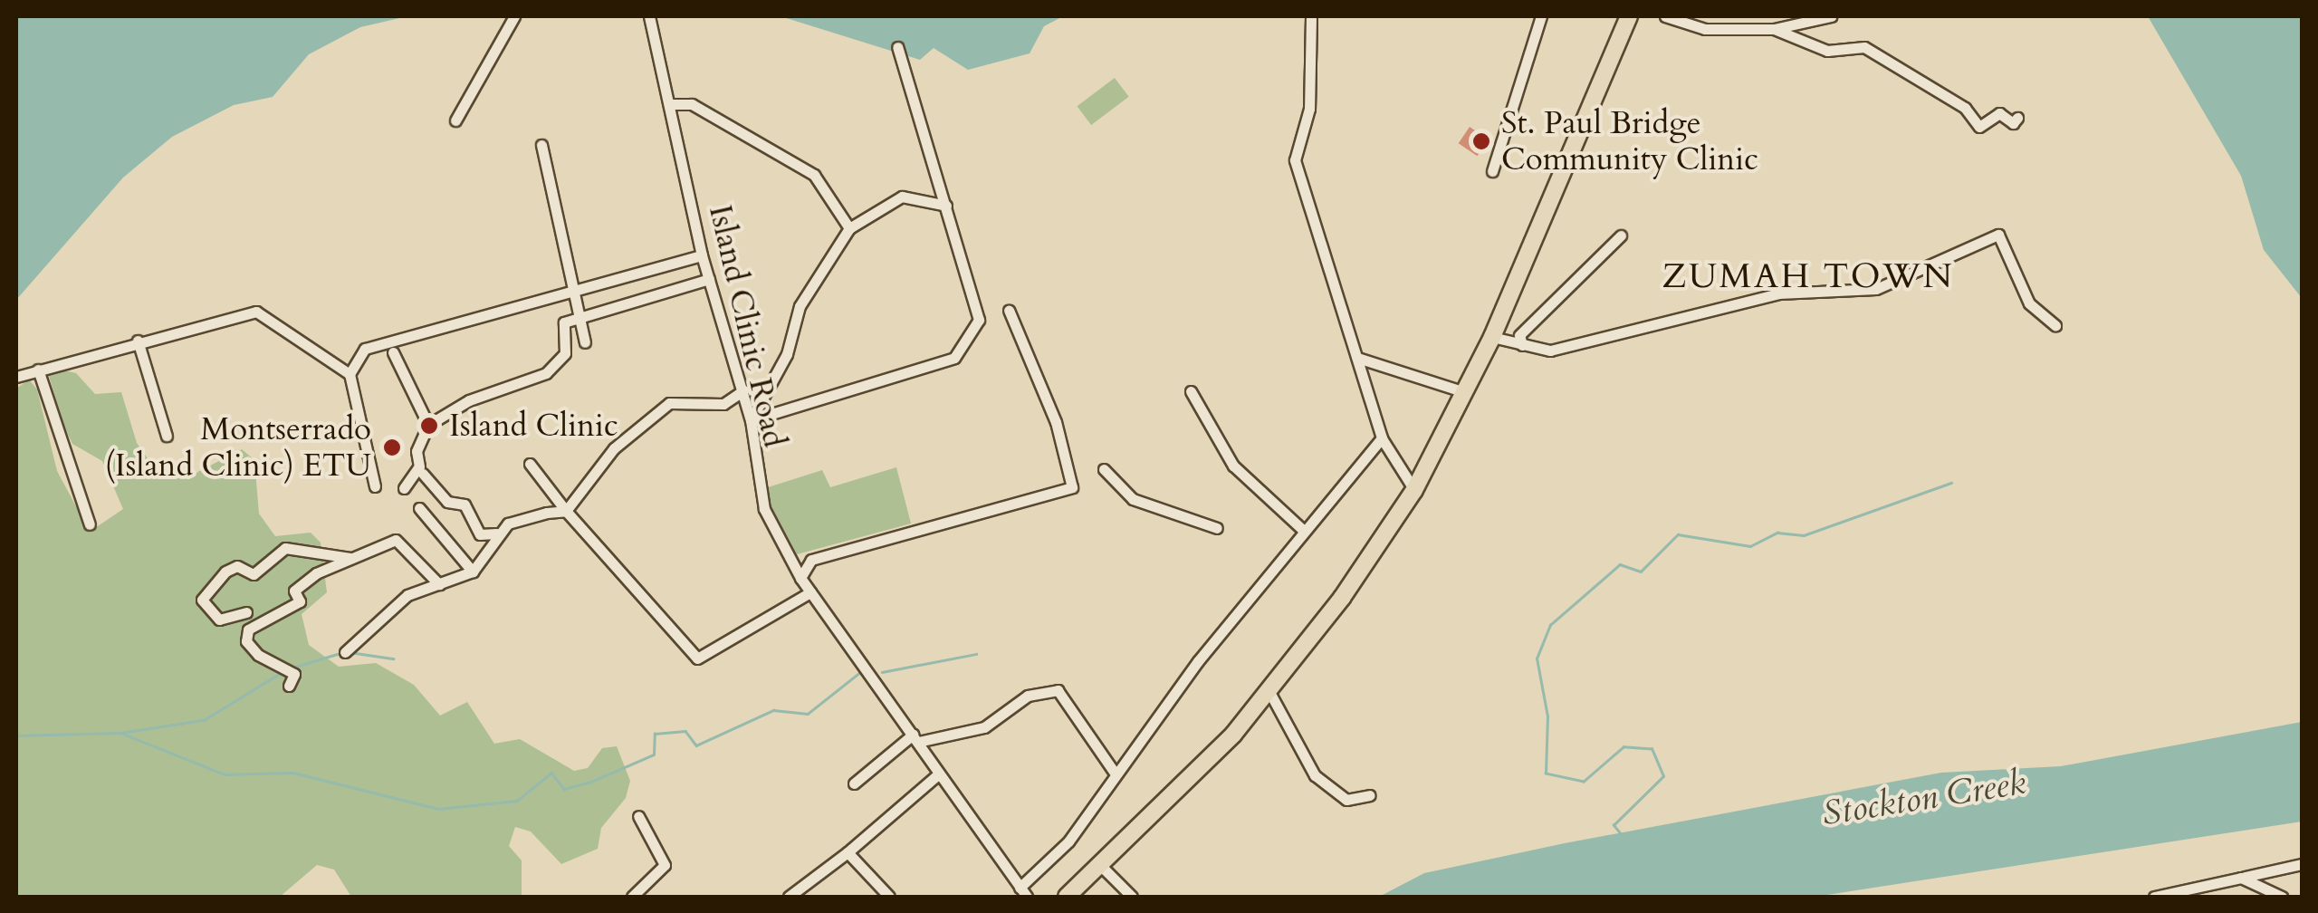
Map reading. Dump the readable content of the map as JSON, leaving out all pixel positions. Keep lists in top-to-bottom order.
{
  "streets": {
    "street": ["Island Clinic Road"]
  },
  "districts": ["ZUMAH TOWN"],
  "water": ["Stockton Creek"],
  "places": ["St. Paul Bridge Community Clinic", "Island Clinic", "Montserrado (Island Clinic) ETU"]
}
